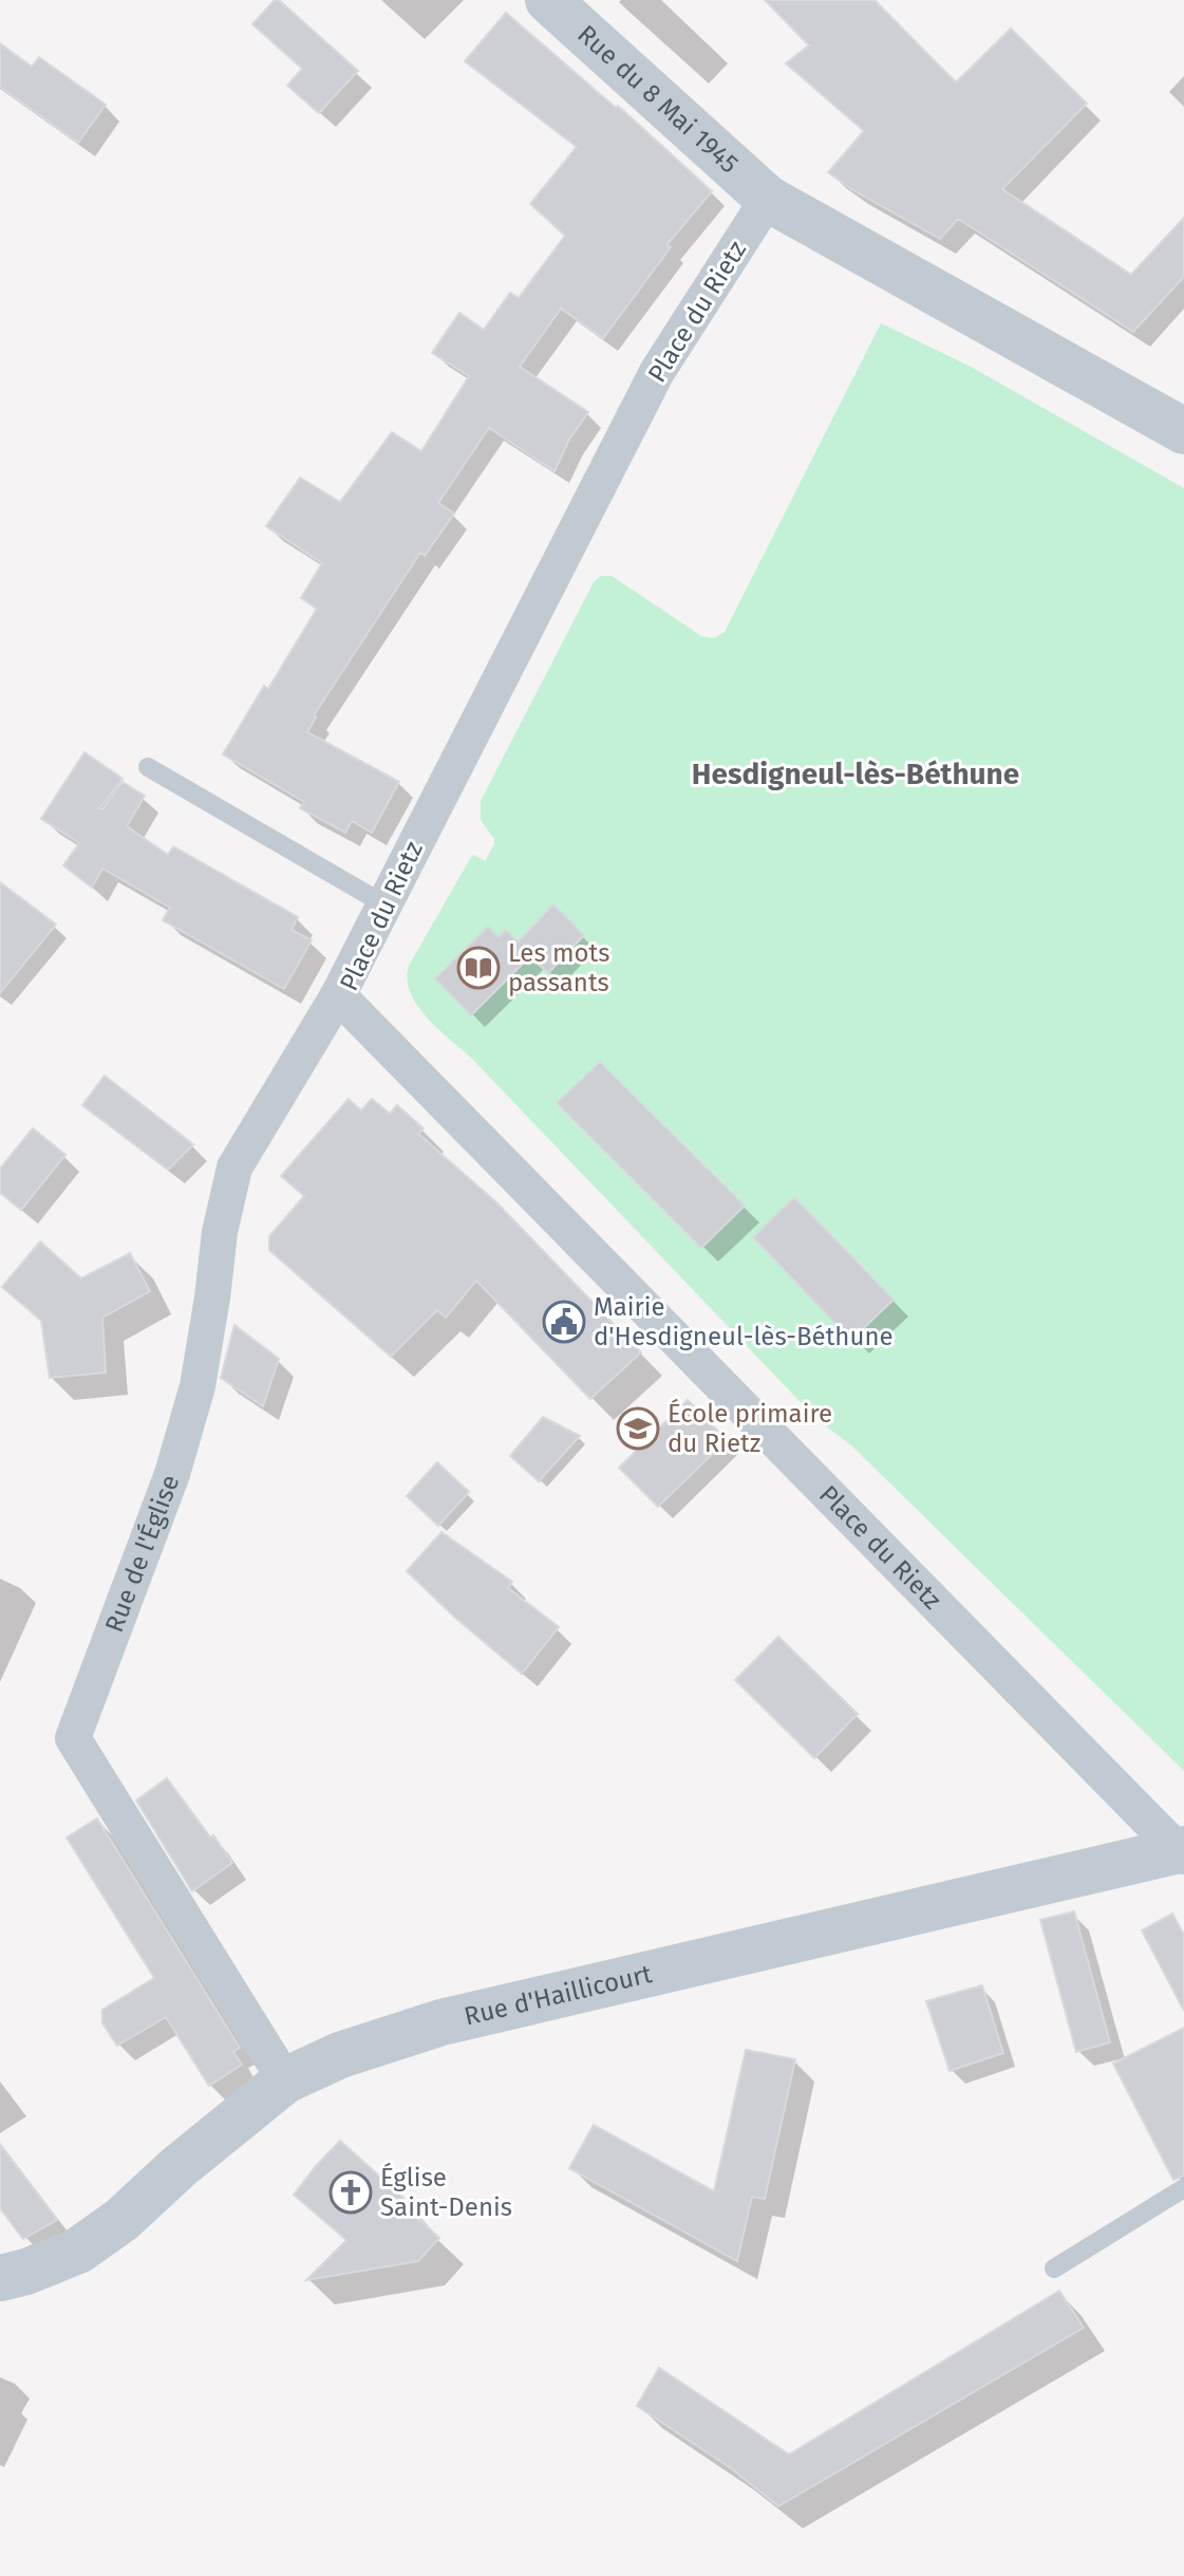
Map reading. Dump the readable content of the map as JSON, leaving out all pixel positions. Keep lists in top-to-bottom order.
{
  "streets": {
    "street": [
      "Rue du 8 Mai 1945",
      "Place du Rietz",
      "Rue de l'Église",
      "Rue d'Haillicourt"
    ]
  },
  "crossings": [
    ["Rue du 8 Mai 1945", "Place du Rietz"],
    ["Place du Rietz", "Rue de l'Église"],
    ["Place du Rietz", "Rue d'Haillicourt"],
    ["Rue de l'Église", "Rue d'Haillicourt"]
  ],
  "districts": ["Hesdigneul-lès-Béthune"],
  "places": {
    "library": ["Les mots passants"],
    "public building": ["Mairie d'Hesdigneul-lès-Béthune"],
    "school or university": ["École primaire du Rietz"],
    "church": ["Église Saint-Denis"]
  }
}
